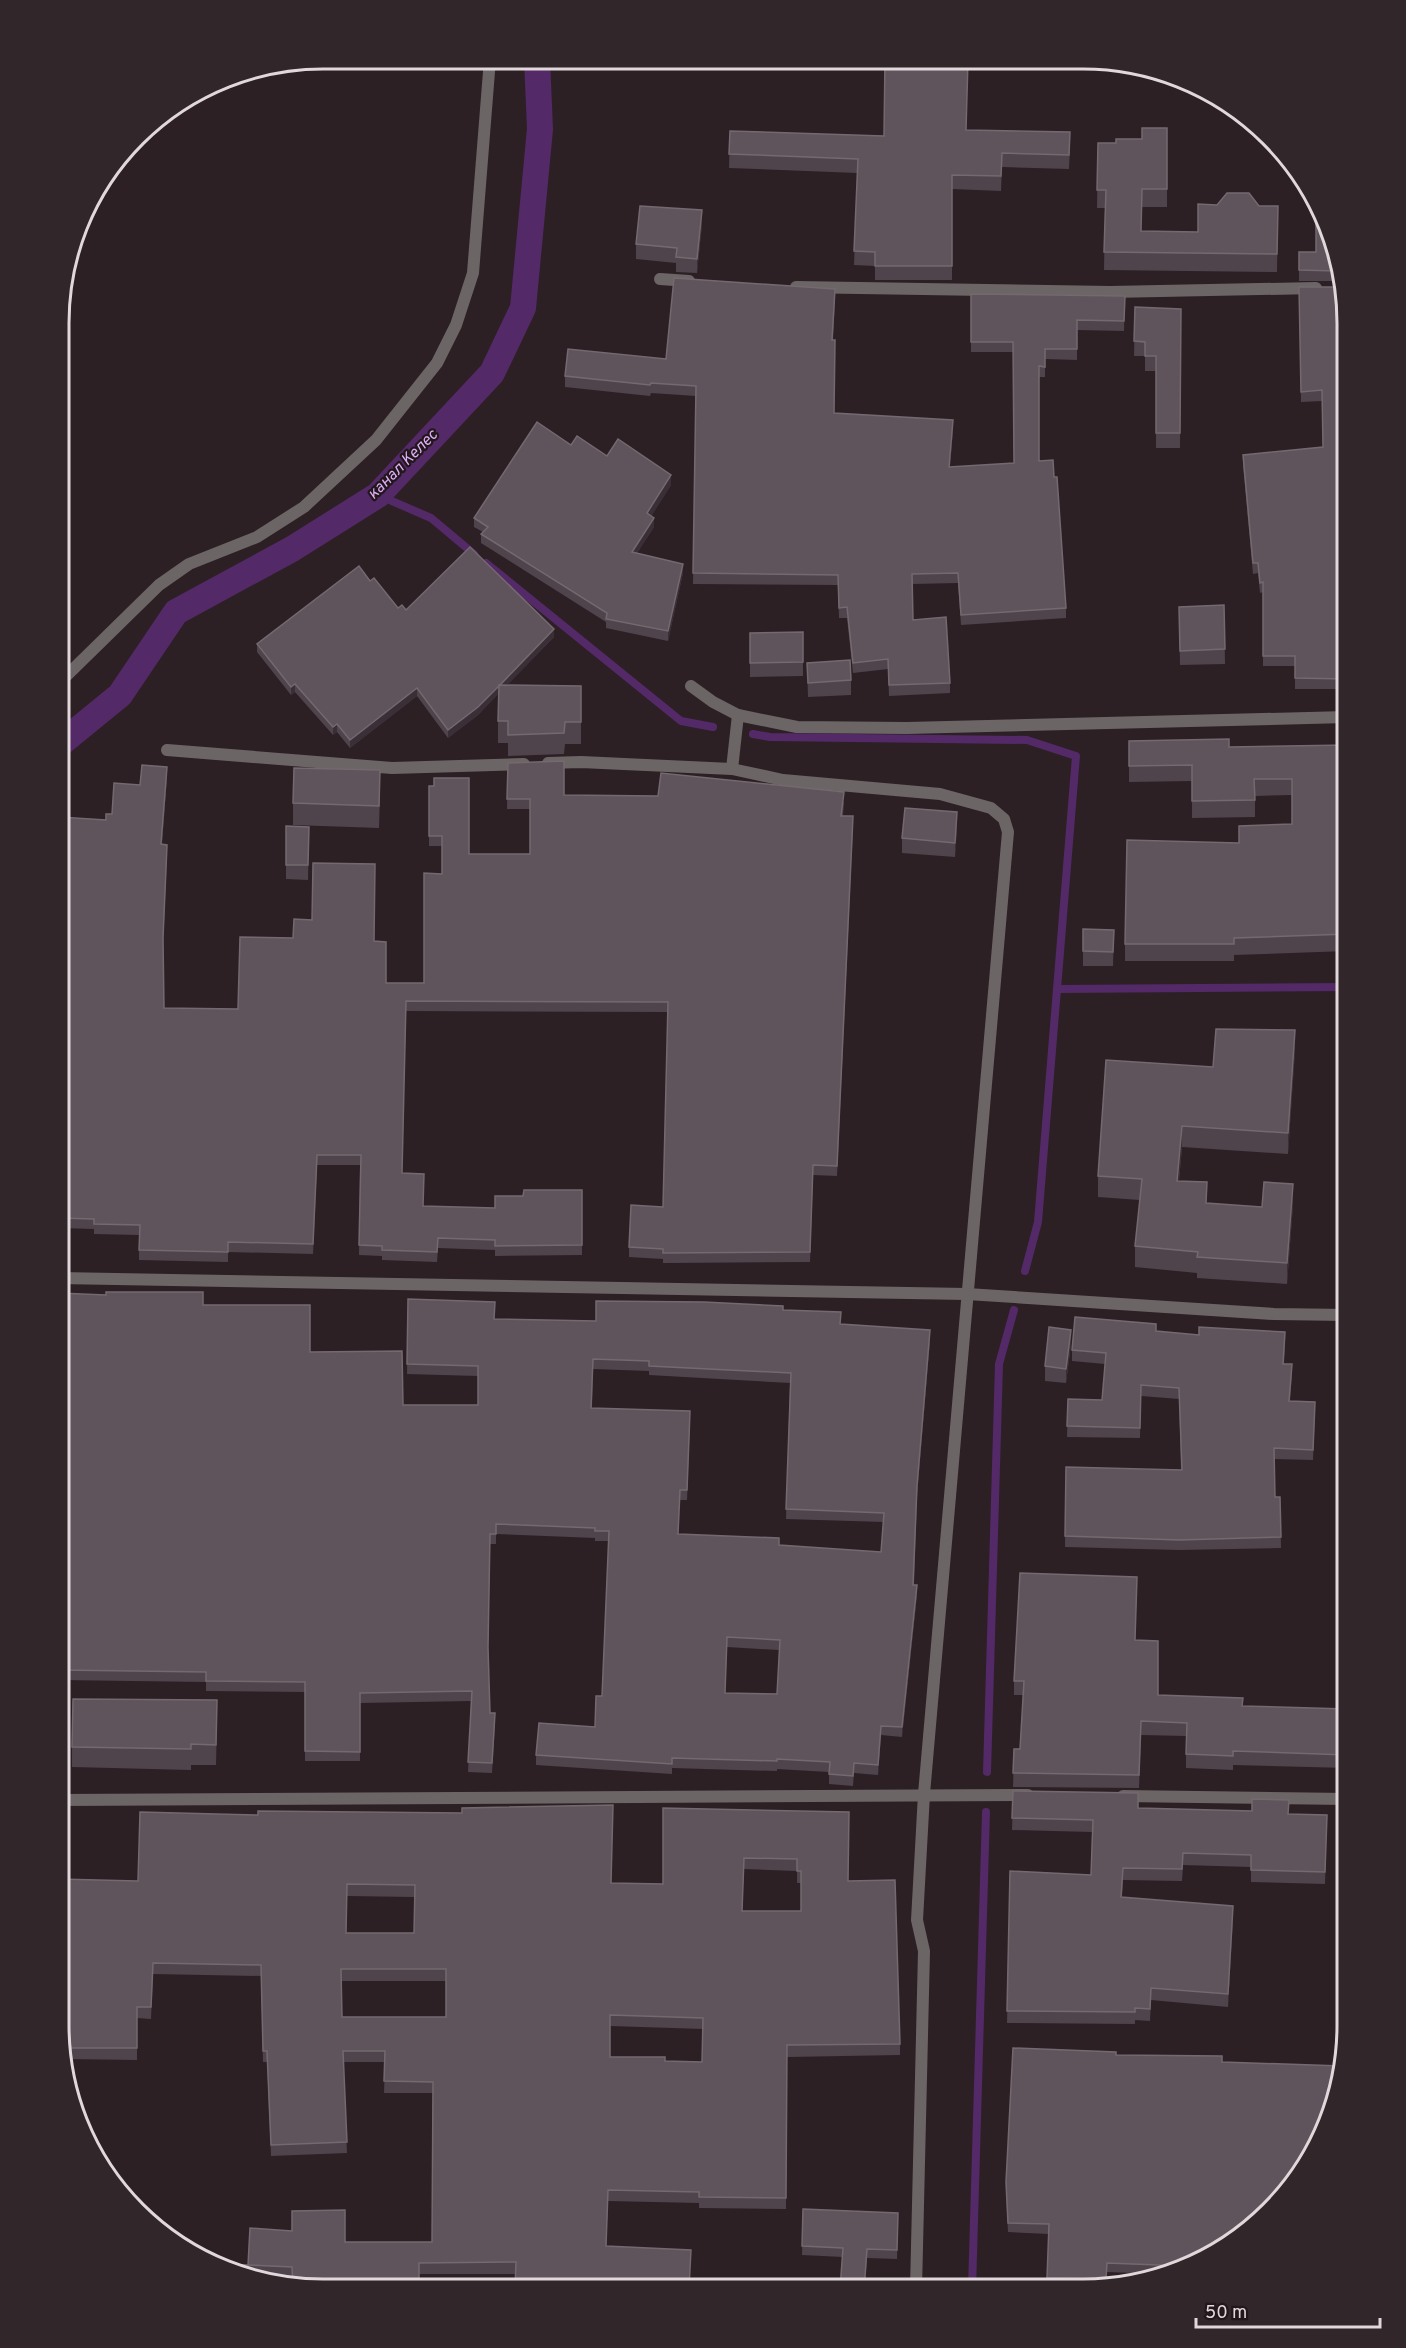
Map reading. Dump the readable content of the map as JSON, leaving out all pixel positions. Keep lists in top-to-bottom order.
{
  "water": ["канал Келес"],
  "scale_bar": "50 m"
}
